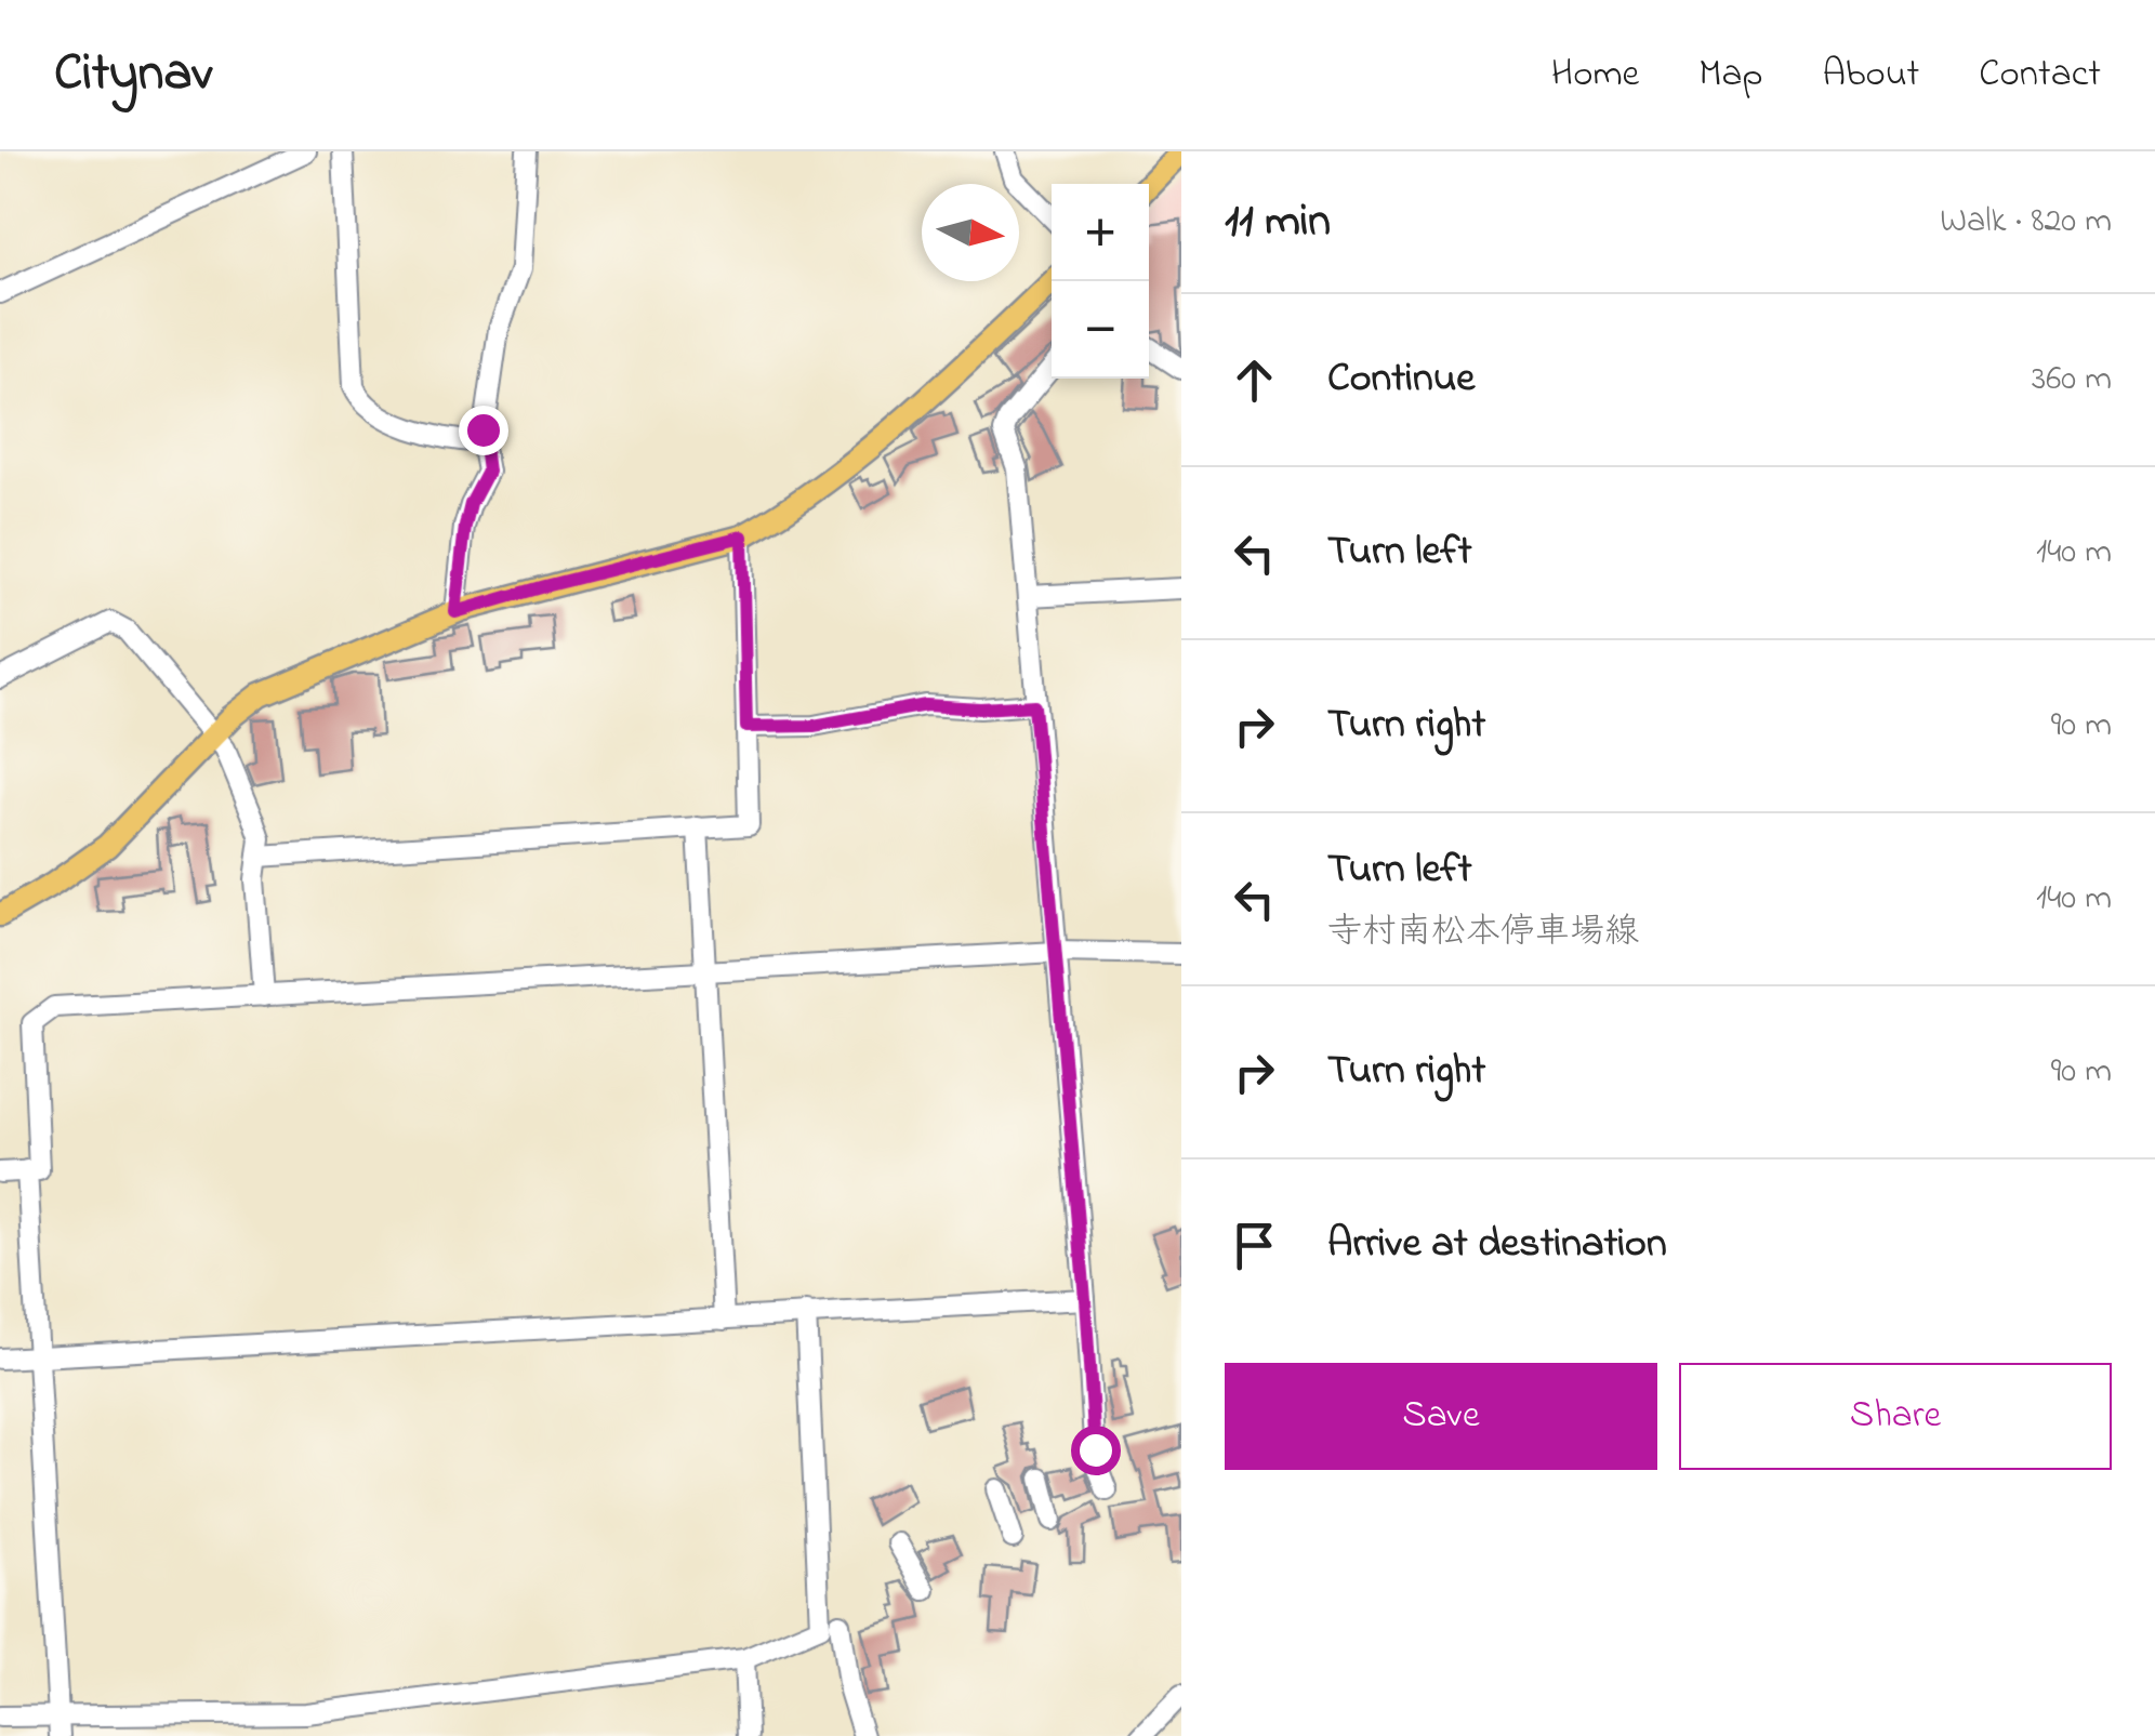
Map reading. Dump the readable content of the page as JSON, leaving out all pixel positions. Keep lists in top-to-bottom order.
{
  "north": "right",
  "page": {
    "header": "Citynav",
    "nav": [
      "Home",
      "Map",
      "About",
      "Contact"
    ],
    "heading": ["11 min", "Walk · 820 m"],
    "map_buttons": ["+", "−"],
    "list": [
      ["Continue", "360 m"],
      ["Turn left", "140 m"],
      ["Turn right", "90 m"],
      ["Turn left", "寺村南松本停車場線", "140 m"],
      ["Turn right", "90 m"],
      "Arrive at destination"
    ],
    "buttons": ["Save", "Share"]
  }
}
